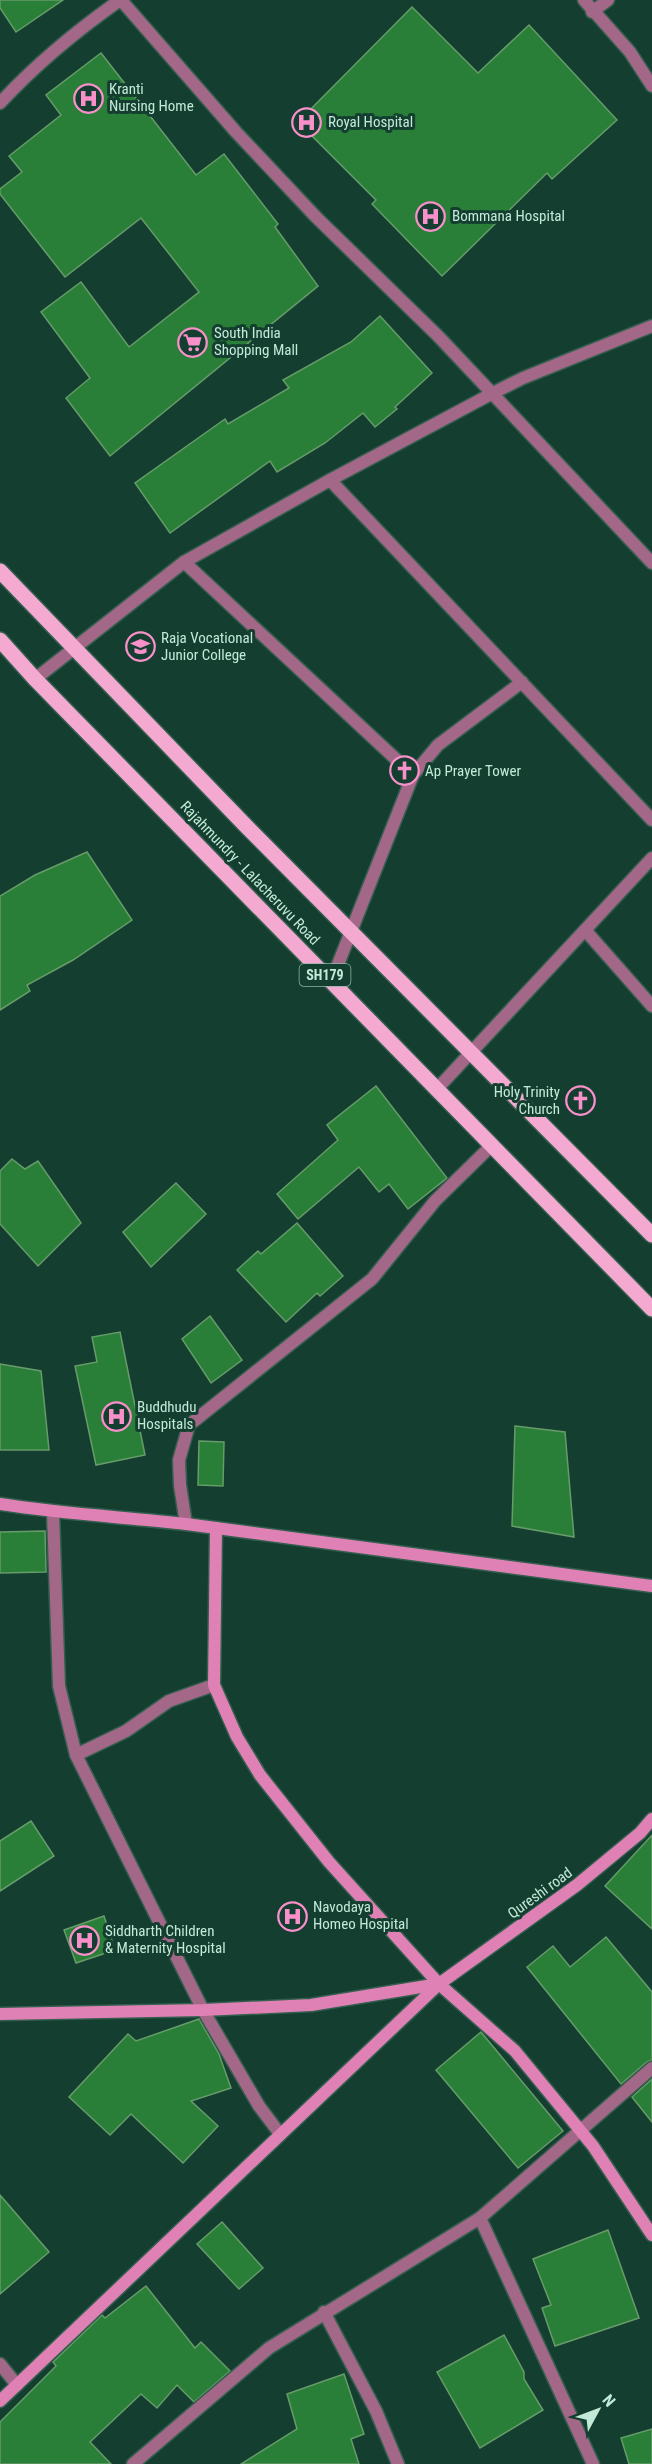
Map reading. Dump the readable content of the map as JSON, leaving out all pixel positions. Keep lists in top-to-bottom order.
{
  "streets": {
    "main road": ["Rajahmundry - Lalacheruvu Road", "SH179"],
    "street": ["Qureshi road"]
  },
  "places": {
    "hospital": [
      "Kranti Nursing Home",
      "Royal Hospital",
      "Bommana Hospital",
      "Buddhudu Hospitals",
      "Navodaya Homeo Hospital",
      "Siddharth Children & Maternity Hospital"
    ],
    "supermarket": ["South India Shopping Mall"],
    "school or university": ["Raja Vocational Junior College"],
    "church": ["Ap Prayer Tower", "Holy Trinity Church"]
  },
  "north": "top right"
}
